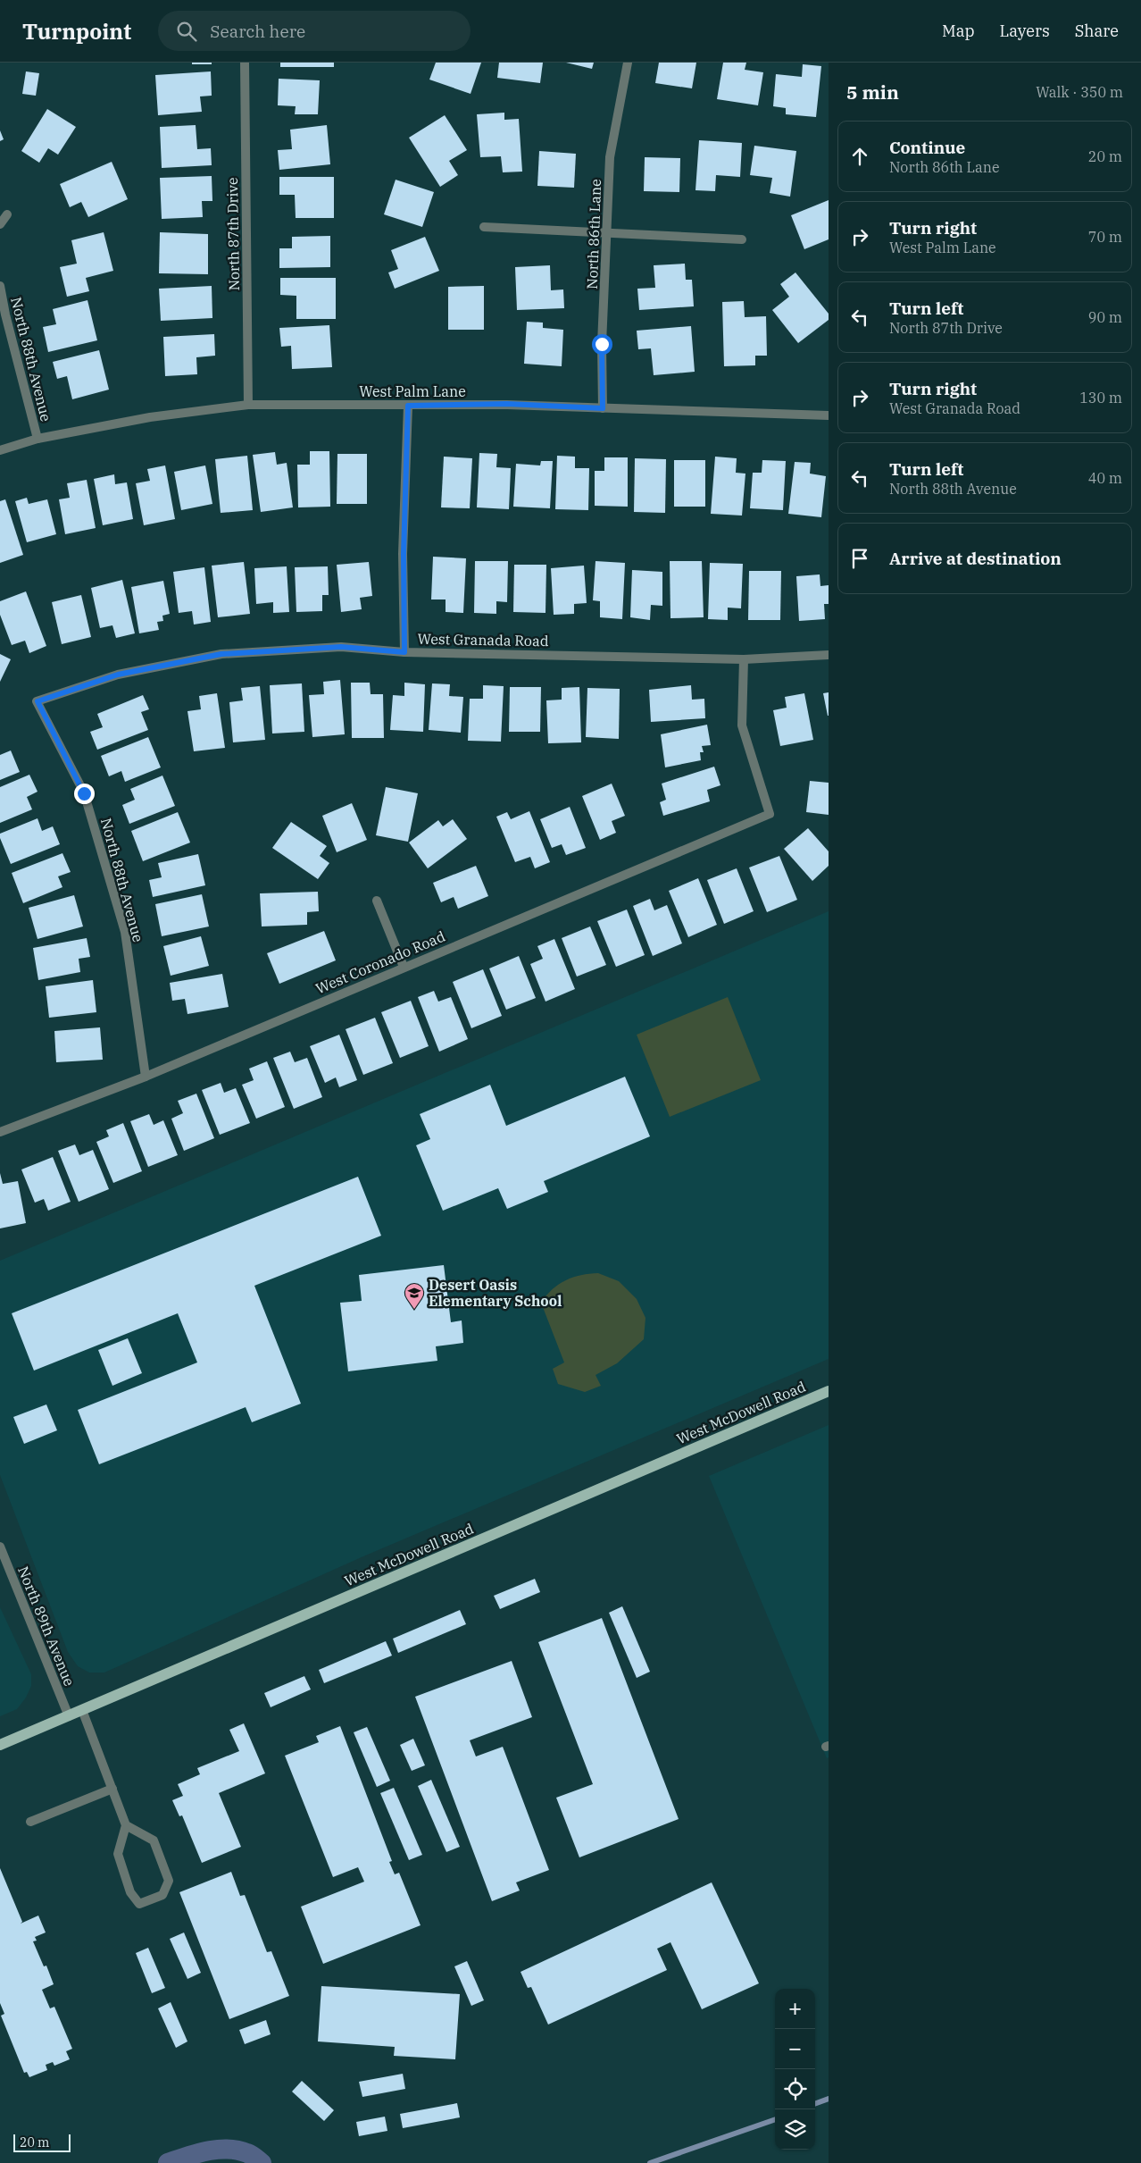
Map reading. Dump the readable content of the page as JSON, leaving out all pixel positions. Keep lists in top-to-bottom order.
{
  "streets": {
    "main road": ["West McDowell Road"],
    "street": [
      "North 87th Drive",
      "North 86th Lane",
      "North 88th Avenue",
      "West Palm Lane",
      "West Granada Road",
      "West Coronado Road",
      "North 89th Avenue"
    ]
  },
  "crossings": [
    ["North 87th Drive", "West Palm Lane"],
    ["North 86th Lane", "West Palm Lane"],
    ["North 88th Avenue", "West Palm Lane"],
    ["North 88th Avenue", "West Granada Road"],
    ["North 88th Avenue", "West Coronado Road"],
    ["West Granada Road", "West Coronado Road"],
    ["West McDowell Road", "North 89th Avenue"]
  ],
  "places": {
    "school or university": ["Desert Oasis Elementary School"]
  },
  "scale_bar": "20 m",
  "page": {
    "header": "Turnpoint",
    "search": "Search here",
    "nav": ["Map", "Layers", "Share"],
    "heading": ["5 min", "Walk · 350 m"],
    "list": [
      ["Continue", "North 86th Lane", "20 m"],
      ["Turn right", "West Palm Lane", "70 m"],
      ["Turn left", "North 87th Drive", "90 m"],
      ["Turn right", "West Granada Road", "130 m"],
      ["Turn left", "North 88th Avenue", "40 m"],
      "Arrive at destination"
    ],
    "map_buttons": ["+", "−"],
    "scale": "20 m"
  }
}
